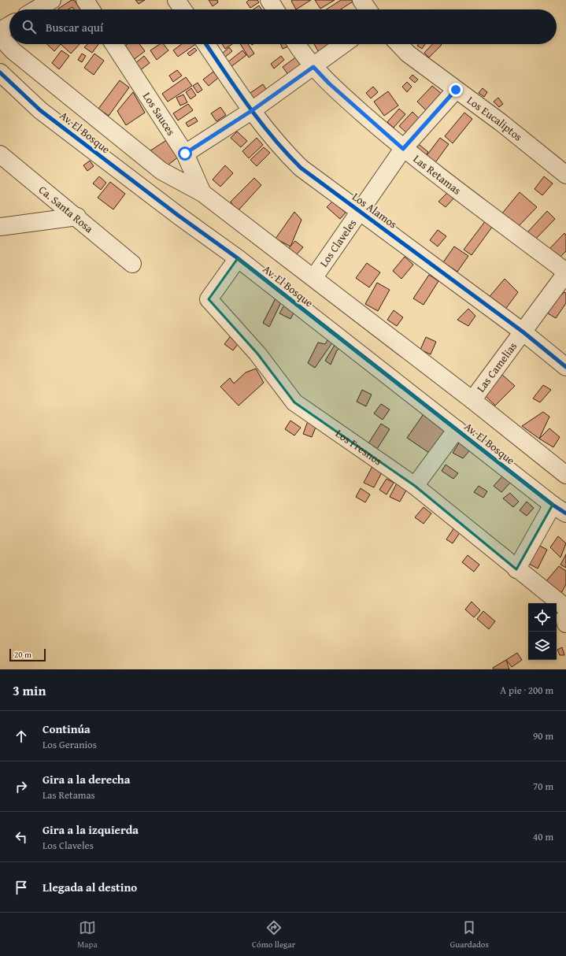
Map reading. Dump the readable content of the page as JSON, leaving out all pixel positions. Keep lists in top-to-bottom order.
{
  "streets": {
    "street": [
      "Los Sauces",
      "Los Eucaliptos",
      "Av. El Bosque",
      "Las Retamas",
      "Ca. Santa Rosa",
      "Los Alamos",
      "Los Claveles",
      "Las Camelias",
      "Los Fresnos"
    ]
  },
  "crossings": [
    ["Los Sauces", "Av. El Bosque"],
    ["Los Eucaliptos", "Los Claveles"],
    ["Av. El Bosque", "Los Claveles"],
    ["Av. El Bosque", "Las Camelias"],
    ["Av. El Bosque", "Los Fresnos"],
    ["Las Retamas", "Los Claveles"],
    ["Las Retamas", "Las Camelias"],
    ["Los Alamos", "Los Claveles"],
    ["Los Alamos", "Las Camelias"]
  ],
  "scale_bar": "20 m",
  "page": {
    "search": "Buscar aquí",
    "scale": "20 m",
    "heading": ["3 min", "A pie · 200 m"],
    "list": [
      ["Continúa", "Los Geranios", "90 m"],
      ["Gira a la derecha", "Las Retamas", "70 m"],
      ["Gira a la izquierda", "Los Claveles", "40 m"],
      "Llegada al destino"
    ],
    "nav": ["Mapa", "Cómo llegar", "Guardados"]
  }
}
